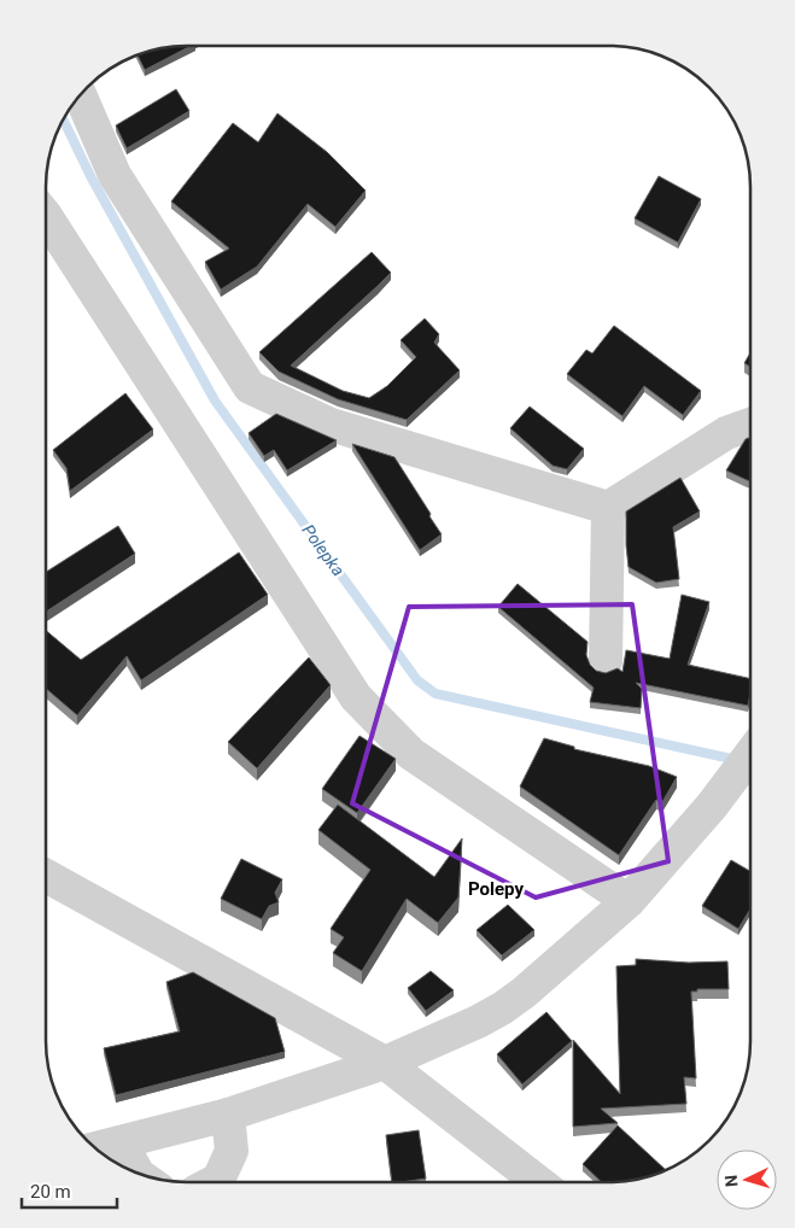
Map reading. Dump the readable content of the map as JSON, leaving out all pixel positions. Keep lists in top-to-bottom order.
{
  "districts": ["Polepy"],
  "water": ["Polepka"],
  "scale_bar": "20 m",
  "north": "left"
}
